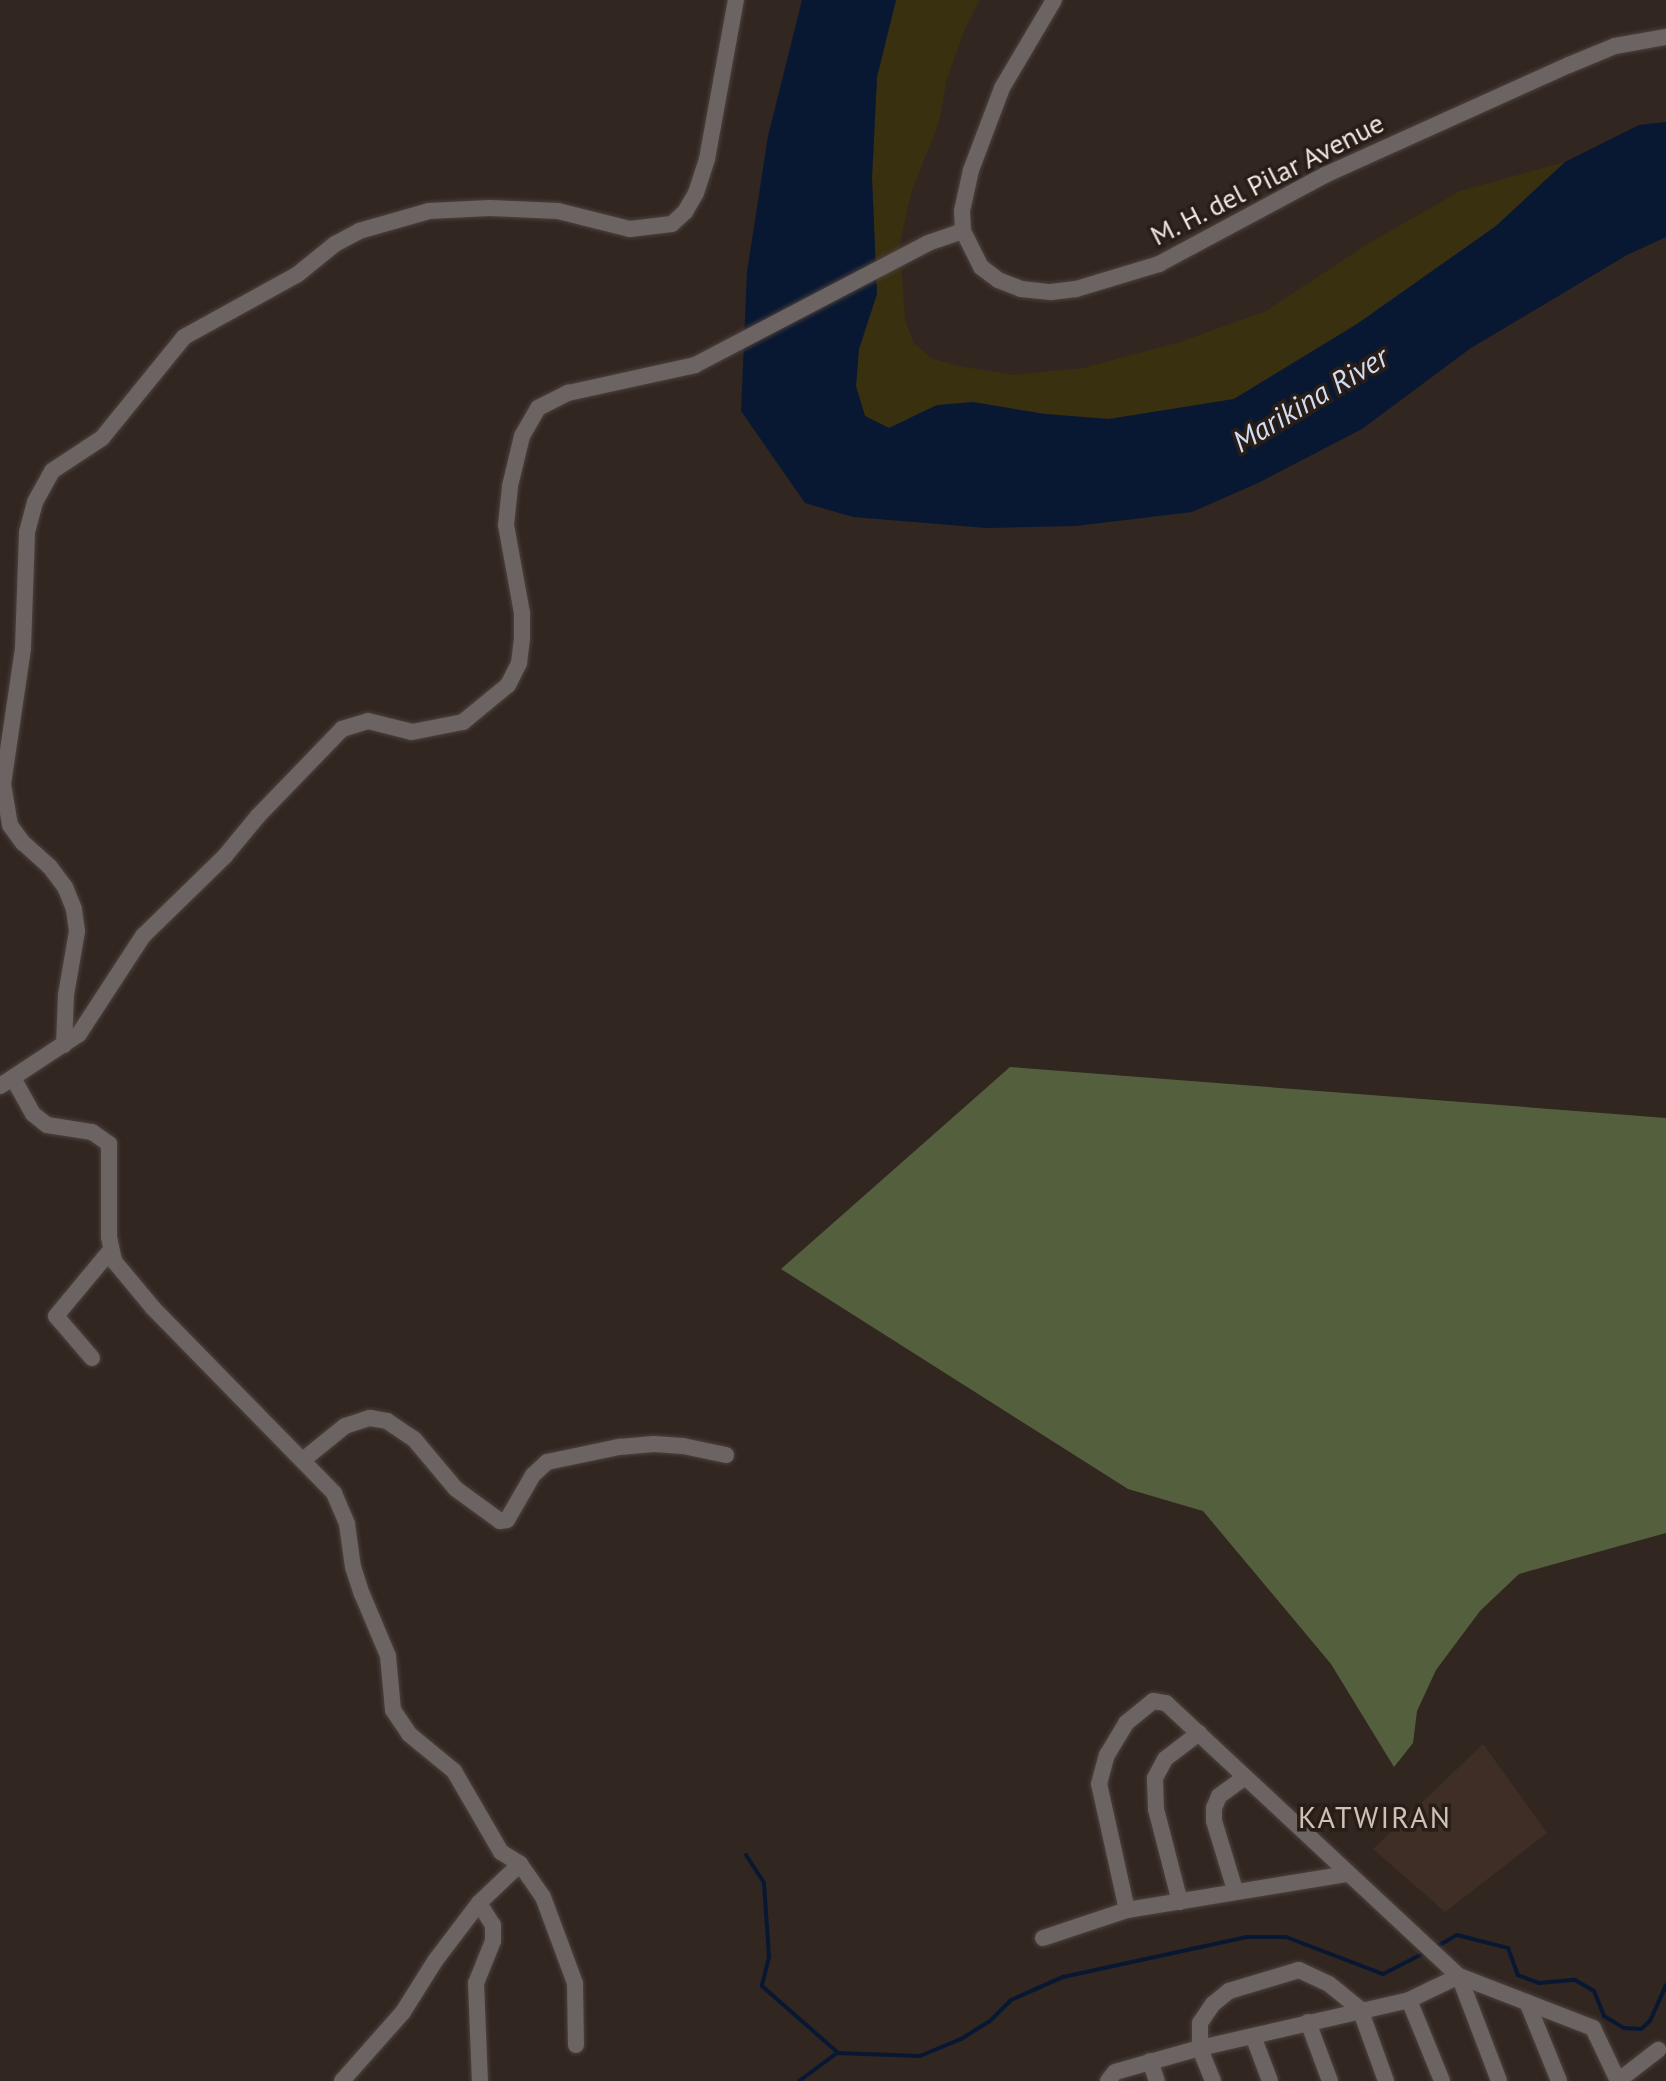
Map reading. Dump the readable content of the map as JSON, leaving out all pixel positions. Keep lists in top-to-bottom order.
{
  "streets": {
    "street": ["M. H. del Pilar Avenue"]
  },
  "districts": ["KATWIRAN"],
  "water": ["Marikina River"]
}
